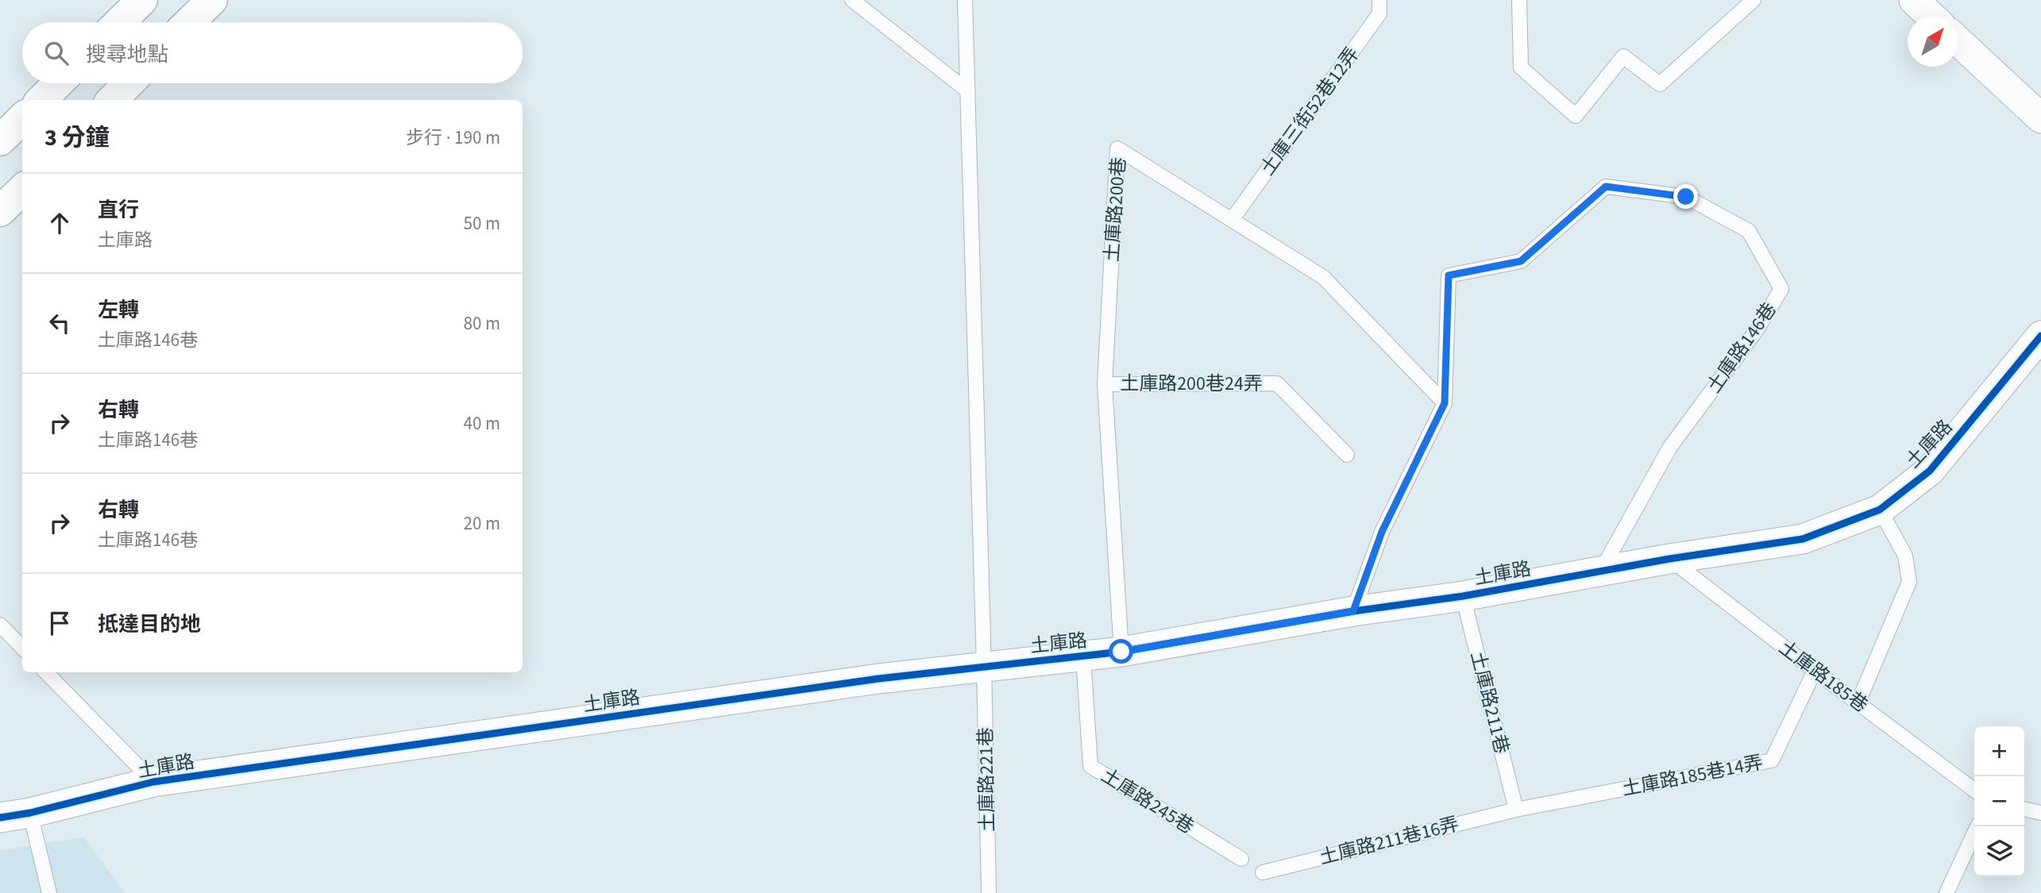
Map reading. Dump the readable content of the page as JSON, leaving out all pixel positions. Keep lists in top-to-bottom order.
{
  "streets": {
    "street": ["土庫路"],
    "lane": [
      "土庫三街52巷12弄",
      "土庫路200巷",
      "土庫路146巷",
      "土庫路200巷24弄",
      "土庫路185巷",
      "土庫路211巷",
      "土庫路185巷14弄",
      "土庫路221巷",
      "土庫路245巷",
      "土庫路211巷16弄"
    ]
  },
  "crossings": [
    ["土庫三街52巷12弄", "土庫路200巷"],
    ["土庫路200巷", "土庫路146巷"],
    ["土庫路200巷", "土庫路200巷24弄"],
    ["土庫路200巷", "土庫路"],
    ["土庫路146巷", "土庫路"],
    ["土庫路", "土庫路185巷"],
    ["土庫路", "土庫路211巷"],
    ["土庫路", "土庫路221巷"],
    ["土庫路", "土庫路245巷"],
    ["土庫路185巷", "土庫路185巷14弄"],
    ["土庫路211巷", "土庫路185巷14弄"],
    ["土庫路211巷", "土庫路211巷16弄"],
    ["土庫路185巷14弄", "土庫路211巷16弄"]
  ],
  "north": "top right",
  "page": {
    "search": "搜尋地點",
    "heading": ["3 分鐘", "步行 · 190 m"],
    "list": [
      ["直行", "土庫路", "50 m"],
      ["左轉", "土庫路146巷", "80 m"],
      ["右轉", "土庫路146巷", "40 m"],
      ["右轉", "土庫路146巷", "20 m"],
      "抵達目的地"
    ],
    "map_buttons": ["+", "−"]
  }
}
